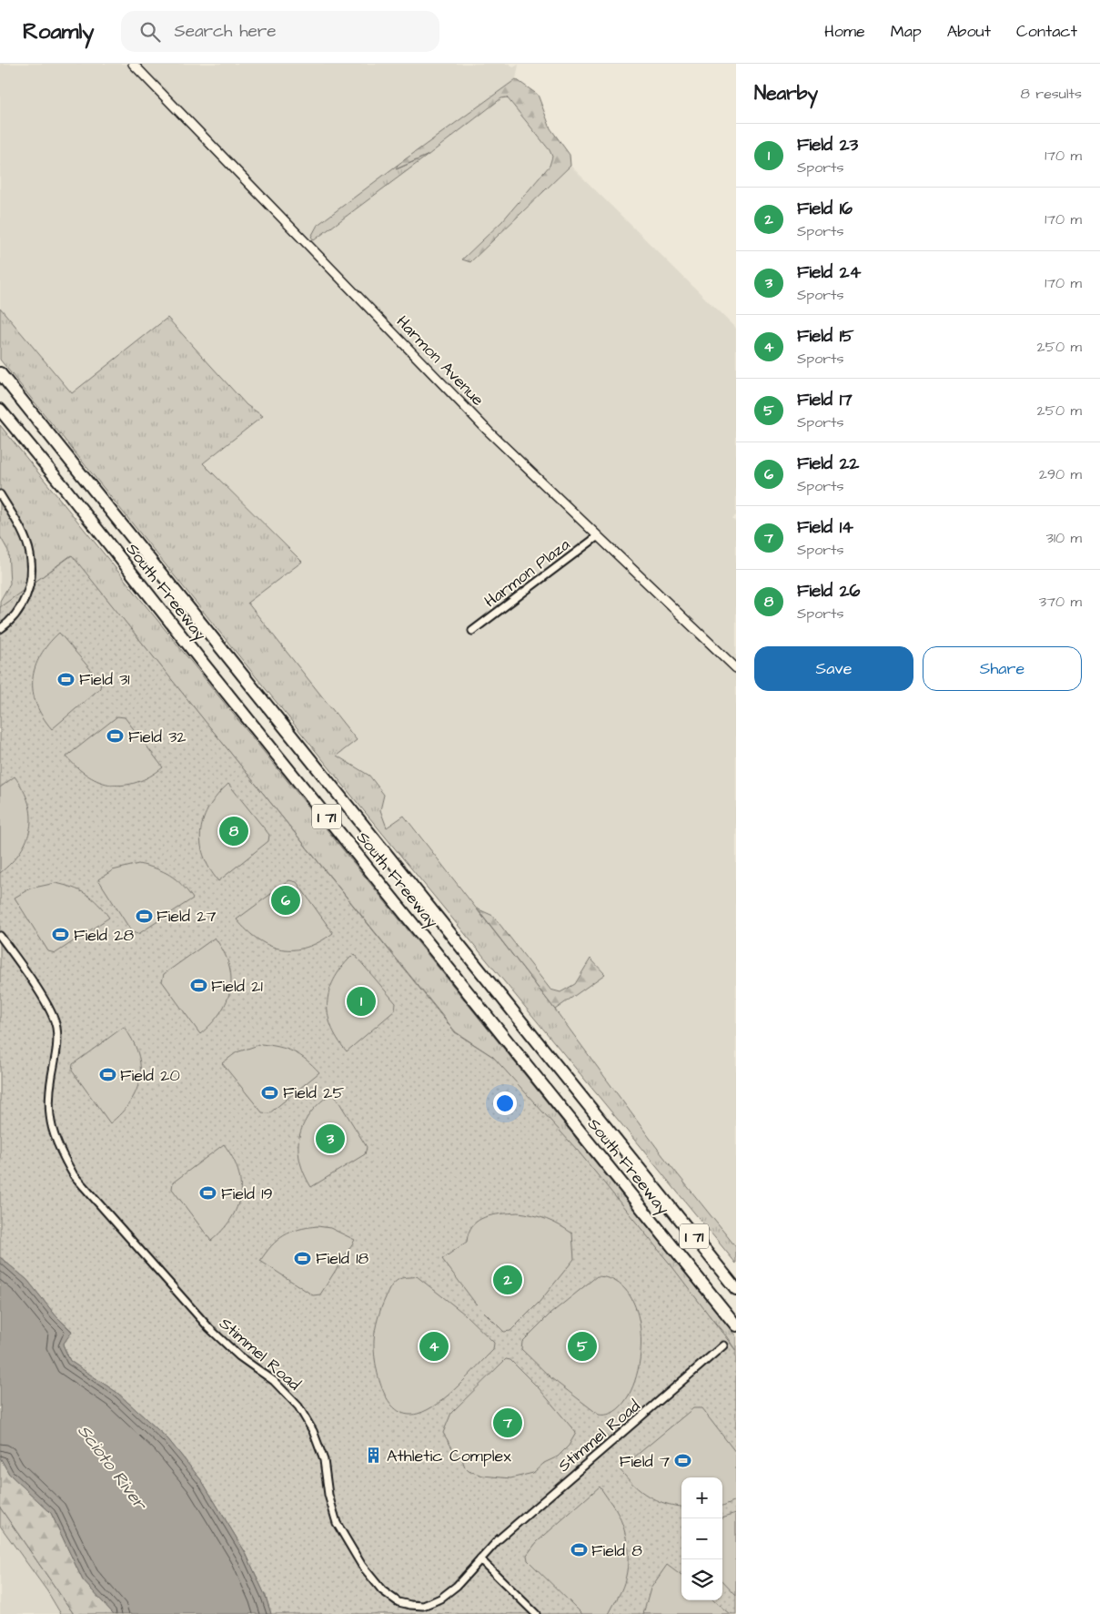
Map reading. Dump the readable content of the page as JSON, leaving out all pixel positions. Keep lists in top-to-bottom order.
{
  "streets": {
    "highway": ["South Freeway", "I 71"],
    "main road": ["Harmon Avenue"],
    "street": ["Harmon Plaza", "Stimmel Road"]
  },
  "crossings": [
    ["Harmon Avenue", "Harmon Plaza"]
  ],
  "water": ["Scioto River"],
  "places": {
    "sports": [
      "Field 31",
      "Field 32",
      "Field 27",
      "Field 28",
      "Field 21",
      "Field 20",
      "Field 25",
      "Field 19",
      "Field 18",
      "Field 7",
      "Field 8"
    ],
    "building": ["Athletic Complex"]
  },
  "page": {
    "header": "Roamly",
    "search": "Search here",
    "nav": [
      "Home",
      "Map",
      "About",
      "Contact"
    ],
    "heading": ["Nearby", "8 results"],
    "list": [
      {
        "mark": "1",
        "name": "Field 23",
        "note": "Sports",
        "value": "170 m"
      },
      {
        "mark": "2",
        "name": "Field 16",
        "note": "Sports",
        "value": "170 m"
      },
      {
        "mark": "3",
        "name": "Field 24",
        "note": "Sports",
        "value": "170 m"
      },
      {
        "mark": "4",
        "name": "Field 15",
        "note": "Sports",
        "value": "250 m"
      },
      {
        "mark": "5",
        "name": "Field 17",
        "note": "Sports",
        "value": "250 m"
      },
      {
        "mark": "6",
        "name": "Field 22",
        "note": "Sports",
        "value": "290 m"
      },
      {
        "mark": "7",
        "name": "Field 14",
        "note": "Sports",
        "value": "310 m"
      },
      {
        "mark": "8",
        "name": "Field 26",
        "note": "Sports",
        "value": "370 m"
      }
    ],
    "buttons": ["Save", "Share"],
    "pins": [
      "8",
      "6",
      "1",
      "3",
      "2",
      "4",
      "5",
      "7"
    ],
    "map_buttons": ["+", "−"]
  }
}
